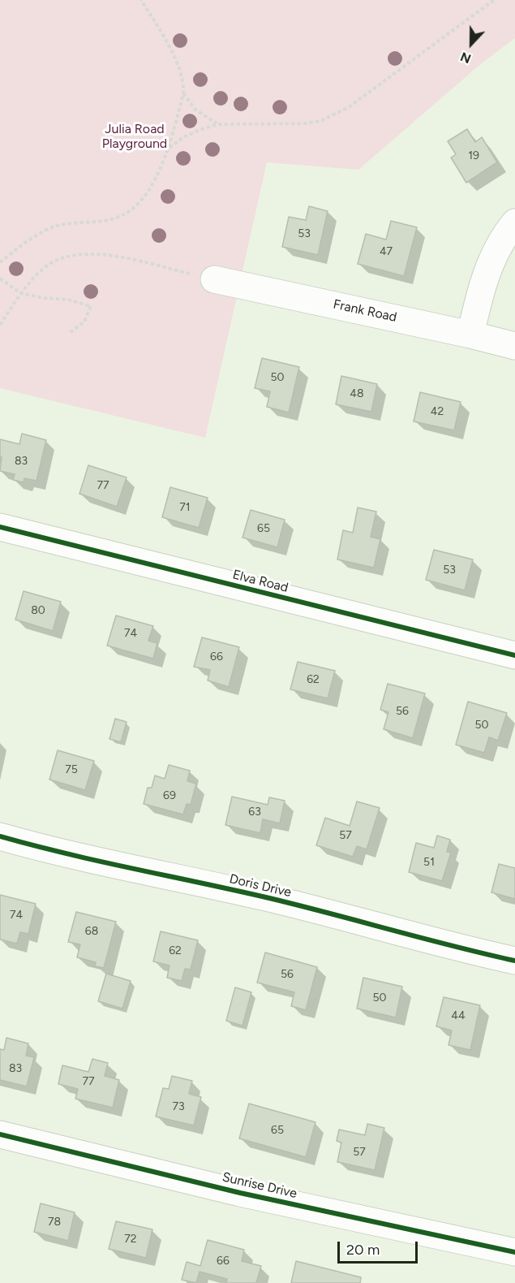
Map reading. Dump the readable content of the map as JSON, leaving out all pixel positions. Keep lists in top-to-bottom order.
{
  "streets": {
    "street": [
      "Frank Road",
      "Elva Road",
      "Doris Drive",
      "Sunrise Drive"
    ]
  },
  "parks": ["Julia Road Playground"],
  "house_numbers": [
    "19",
    "53",
    "47",
    "50",
    "48",
    "42",
    "83",
    "77",
    "71",
    "65",
    "53",
    "80",
    "74",
    "66",
    "62",
    "56",
    "50",
    "75",
    "69",
    "63",
    "57",
    "51",
    "74",
    "68",
    "62",
    "56",
    "50",
    "44",
    "83",
    "77",
    "73",
    "65",
    "57",
    "78",
    "72",
    "66"
  ],
  "scale_bar": "20 m",
  "north": "bottom"
}
